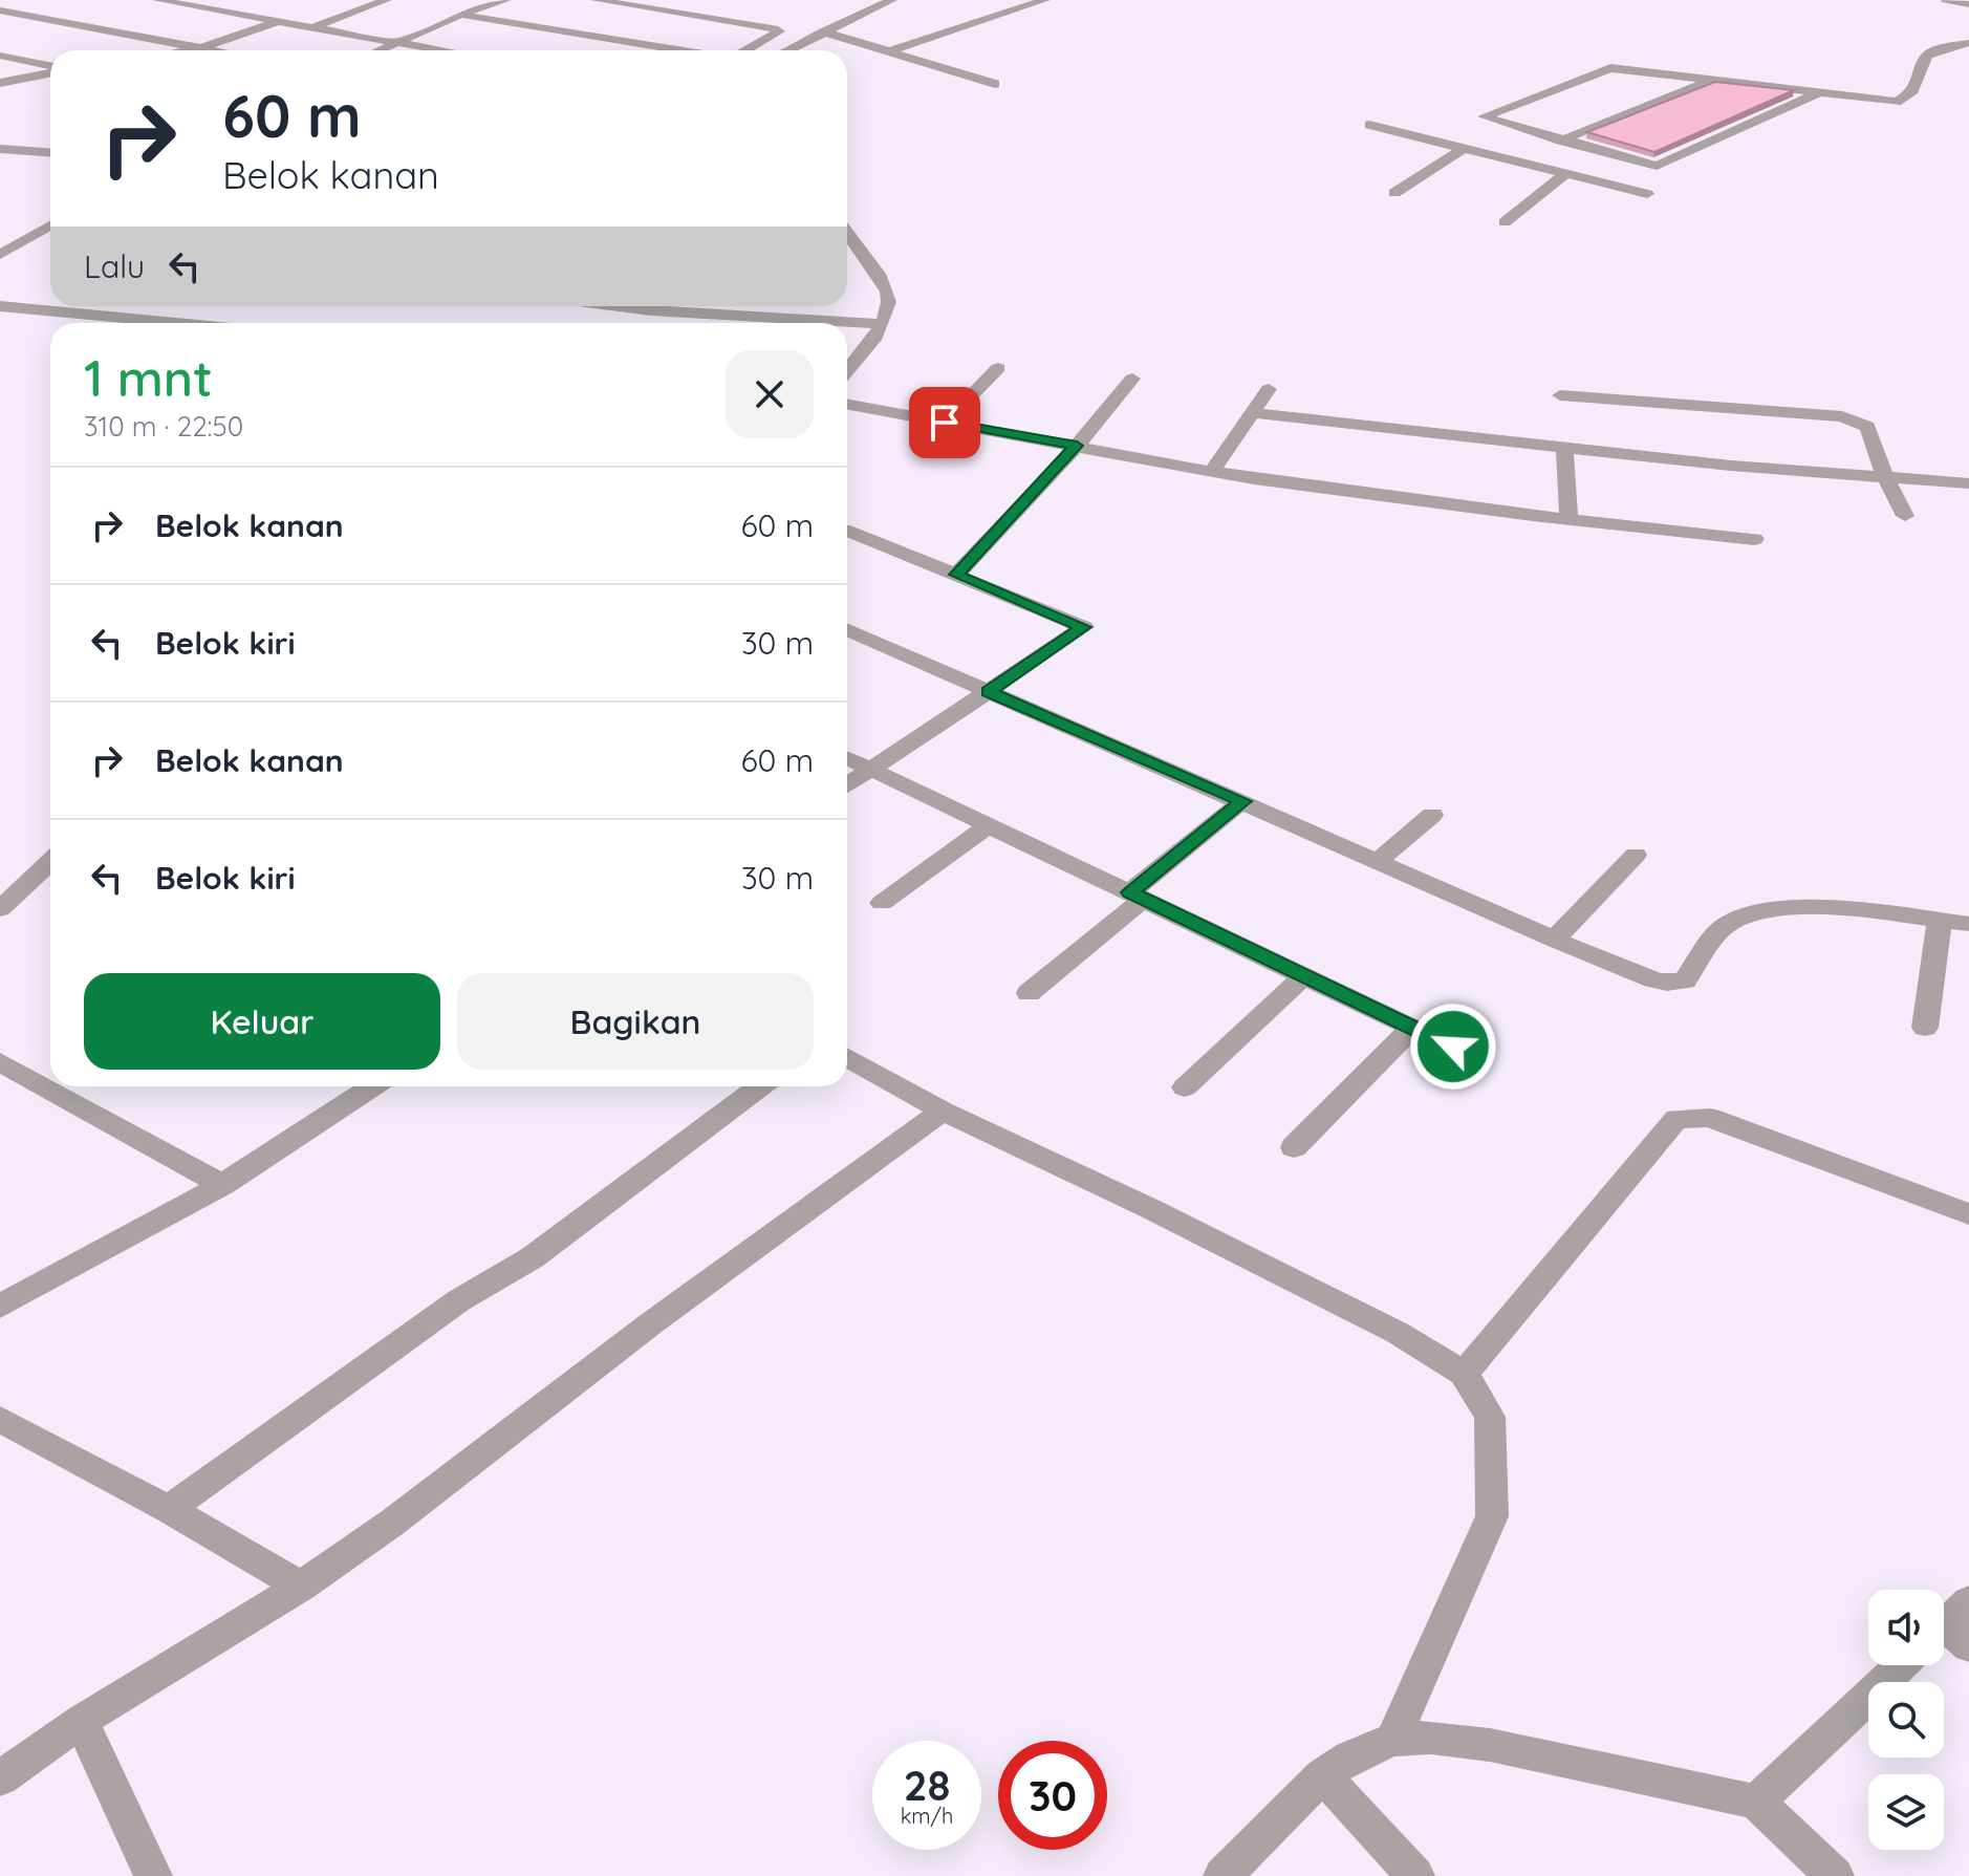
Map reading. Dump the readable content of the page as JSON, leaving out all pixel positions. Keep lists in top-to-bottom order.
{
  "page": {
    "turn": ["60 m", "Belok kanan"],
    "then": "Lalu",
    "heading": ["1 mnt", "310 m · 22:50"],
    "list": [
      {
        "name": "Belok kanan",
        "value": "60 m"
      },
      {
        "name": "Belok kiri",
        "value": "30 m"
      },
      {
        "name": "Belok kanan",
        "value": "60 m"
      },
      {
        "name": "Belok kiri",
        "value": "30 m"
      }
    ],
    "buttons": ["Keluar", "Bagikan"],
    "speed": "28 km/h",
    "limit": "30"
  }
}
